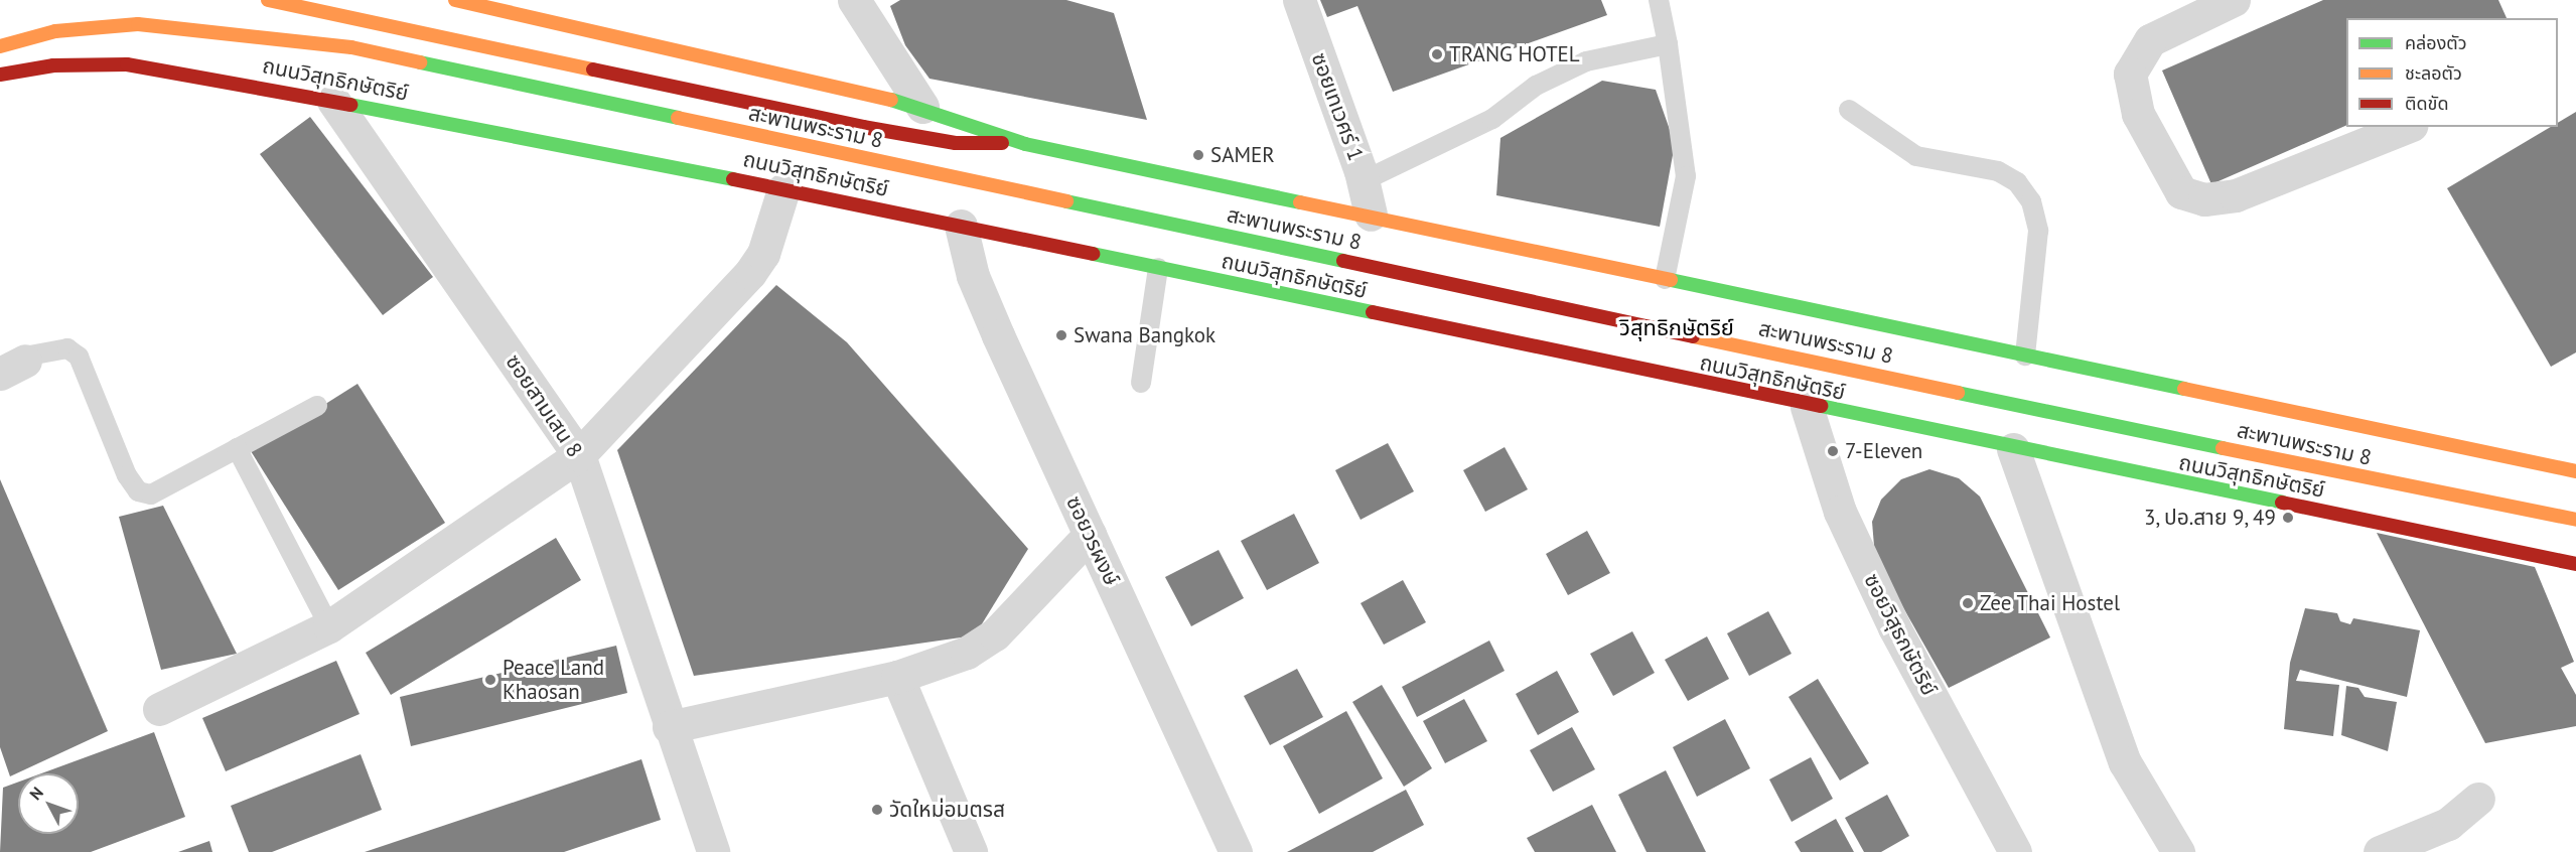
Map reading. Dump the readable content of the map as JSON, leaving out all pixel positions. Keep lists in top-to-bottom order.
{
  "streets": {
    "main road": ["ถนนวิสุทธิกษัตริย์", "สะพานพระราม 8"],
    "street": [
      "ซอยเทเวศร์ 1",
      "ซอยสามเสน 8",
      "ซอยวรผงษ์",
      "ซอยวิสุธกษัตริย์"
    ]
  },
  "crossings": [
    ["ถนนวิสุทธิกษัตริย์", "ซอยสามเสน 8"],
    ["ถนนวิสุทธิกษัตริย์", "ซอยวรผงษ์"],
    ["ถนนวิสุทธิกษัตริย์", "ซอยวิสุธกษัตริย์"]
  ],
  "districts": ["วิสุทธิกษัตริย์"],
  "places": [
    "TRANG HOTEL",
    "SAMER",
    "Swana Bangkok",
    "7-Eleven",
    "3, ปอ.สาย 9, 49",
    "Zee Thai Hostel",
    "Peace Land Khaosan",
    "วัดใหม่อมตรส"
  ],
  "legend": ["คล่องตัว", "ชะลอตัว", "ติดขัด"],
  "north": "top left"
}
